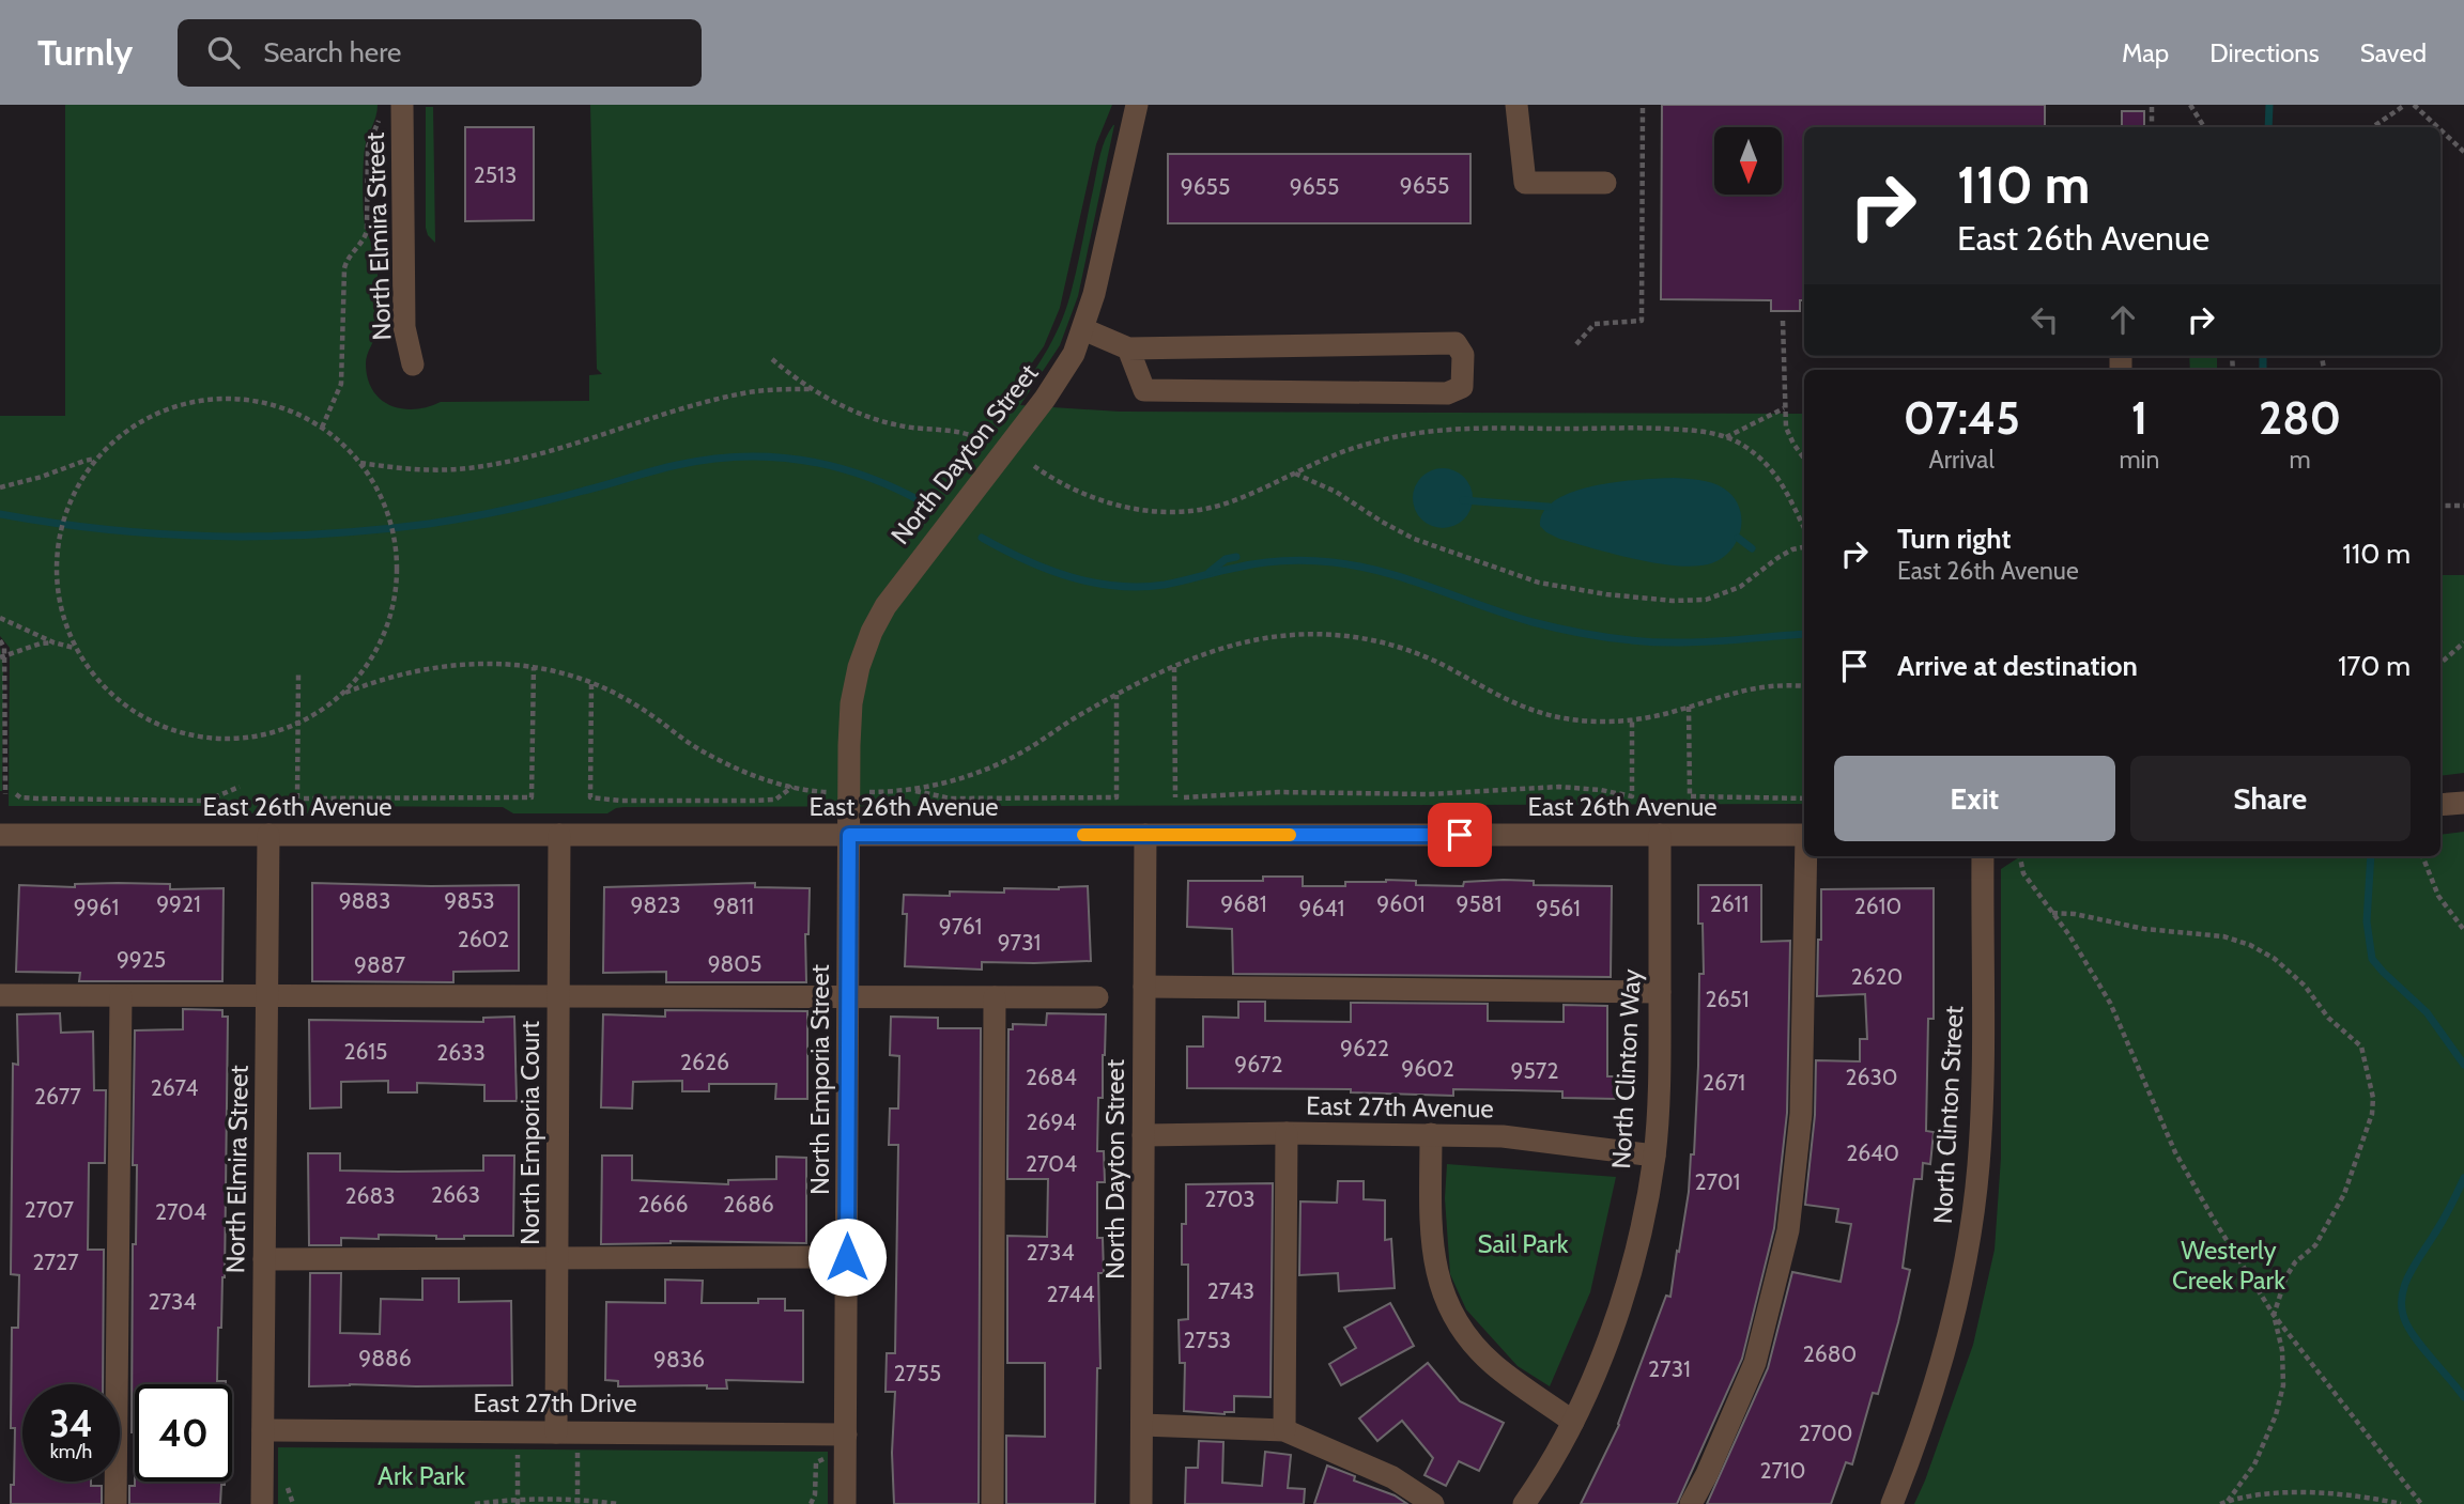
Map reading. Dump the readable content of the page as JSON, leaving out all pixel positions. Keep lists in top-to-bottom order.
{
  "streets": {
    "street": [
      "North Elmira Street",
      "North Dayton Street",
      "East 26th Avenue",
      "North Clinton Way",
      "North Emporia Street",
      "East 27th Avenue",
      "North Clinton Street",
      "North Emporia Court",
      "East 27th Drive"
    ]
  },
  "crossings": [
    ["North Elmira Street", "East 26th Avenue"],
    ["North Elmira Street", "East 27th Drive"],
    ["North Dayton Street", "East 26th Avenue"],
    ["North Dayton Street", "North Emporia Street"],
    ["North Dayton Street", "East 27th Avenue"],
    ["East 26th Avenue", "North Clinton Way"],
    ["East 26th Avenue", "North Emporia Street"],
    ["East 26th Avenue", "North Emporia Court"],
    ["North Clinton Way", "East 27th Avenue"],
    ["North Emporia Street", "East 27th Drive"],
    ["North Emporia Court", "East 27th Drive"]
  ],
  "parks": ["Sail Park", "Westerly Creek Park", "Ark Park"],
  "house_numbers": [
    "2513",
    "9655",
    "9655",
    "9655",
    "9883",
    "9853",
    "9921",
    "9681",
    "9601",
    "9581",
    "2611",
    "9823",
    "9811",
    "2610",
    "9961",
    "9641",
    "9561",
    "9761",
    "2602",
    "9731",
    "9925",
    "9805",
    "9887",
    "2620",
    "2651",
    "9622",
    "2615",
    "2633",
    "2626",
    "9672",
    "9602",
    "9572",
    "2684",
    "2630",
    "2671",
    "2674",
    "2677",
    "2694",
    "2640",
    "2704",
    "2701",
    "2663",
    "2683",
    "2703",
    "2666",
    "2686",
    "2707",
    "2704",
    "2734",
    "2727",
    "2743",
    "2744",
    "2734",
    "2753",
    "2680",
    "9886",
    "9836",
    "2731",
    "2755",
    "2700",
    "2710"
  ],
  "north": "bottom",
  "page": {
    "header": "Turnly",
    "search": "Search here",
    "nav": ["Map", "Directions", "Saved"],
    "turn": ["110 m", "East 26th Avenue"],
    "eta": [
      "07:45",
      "Arrival",
      "1",
      "min",
      "280",
      "m"
    ],
    "list": [
      {
        "name": "Turn right",
        "note": "East 26th Avenue",
        "value": "110 m"
      },
      {
        "name": "Arrive at destination",
        "value": "170 m"
      }
    ],
    "buttons": ["Exit", "Share"],
    "speed": "34 km/h",
    "limit": "40"
  }
}
